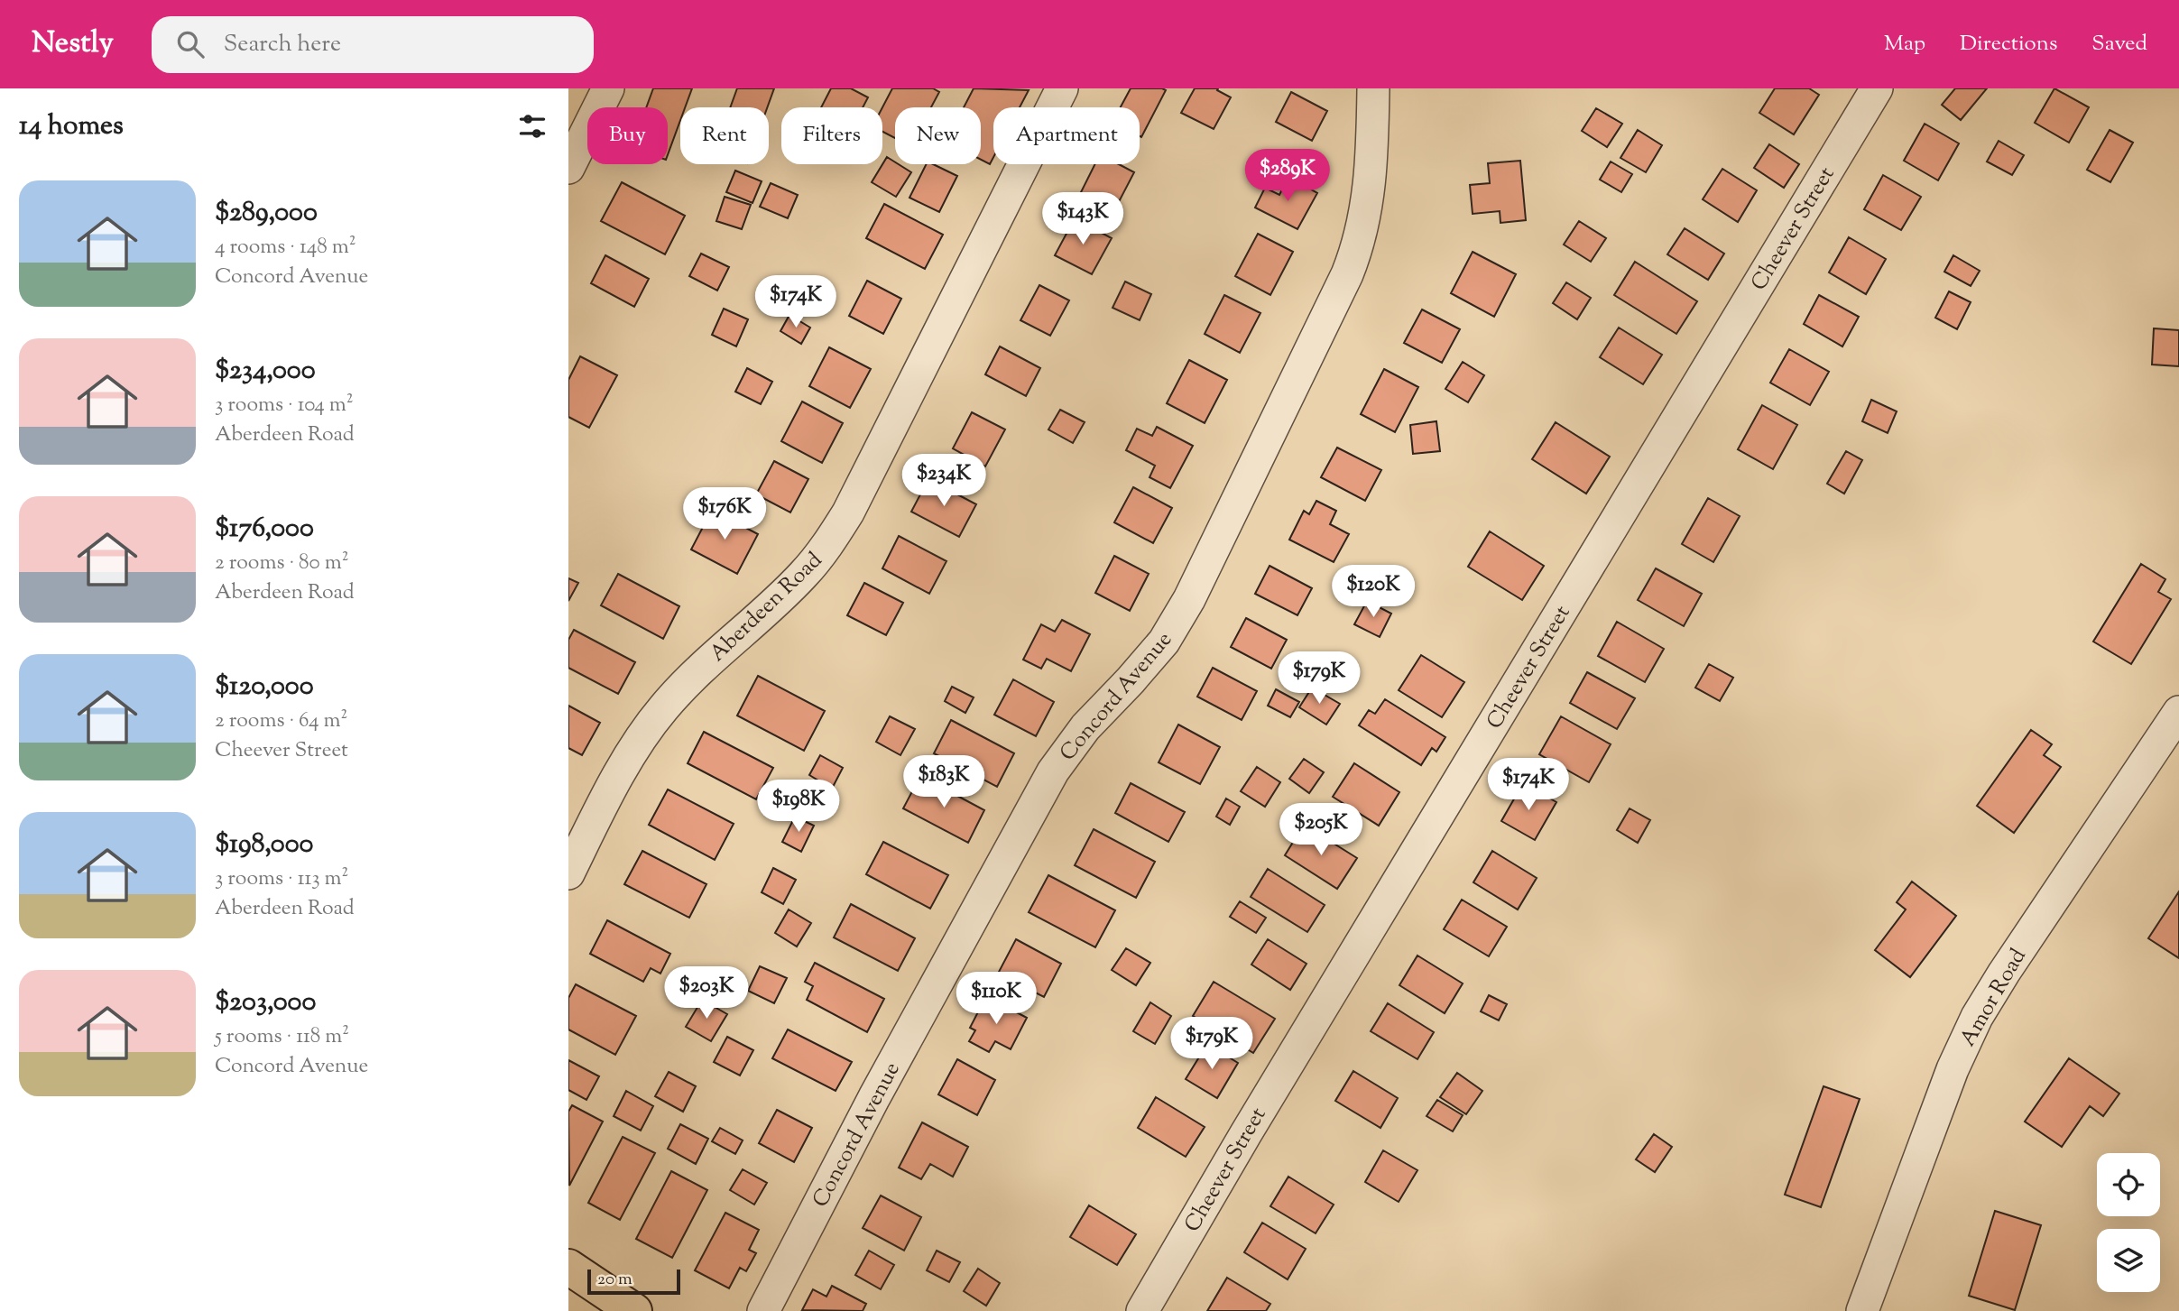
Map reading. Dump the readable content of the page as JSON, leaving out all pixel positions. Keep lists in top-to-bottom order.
{
  "streets": {
    "street": [
      "Cheever Street",
      "Aberdeen Road",
      "Concord Avenue",
      "Amor Road"
    ]
  },
  "scale_bar": "20 m",
  "page": {
    "header": "Nestly",
    "search": "Search here",
    "nav": ["Map", "Directions", "Saved"],
    "heading": "14 homes",
    "chip": [
      "Buy",
      "Rent",
      "Filters",
      "New",
      "Apartment"
    ],
    "price": [
      "$289K",
      "$143K",
      "$174K",
      "$234K",
      "$176K",
      "$120K",
      "$179K",
      "$183K",
      "$174K",
      "$198K",
      "$205K",
      "$203K",
      "$110K",
      "$179K"
    ],
    "list": [
      {
        "name": "$289,000",
        "note": "4 rooms · 148 m² · Concord Avenue"
      },
      {
        "name": "$234,000",
        "note": "3 rooms · 104 m² · Aberdeen Road"
      },
      {
        "name": "$176,000",
        "note": "2 rooms · 80 m² · Aberdeen Road"
      },
      {
        "name": "$120,000",
        "note": "2 rooms · 64 m² · Cheever Street"
      },
      {
        "name": "$198,000",
        "note": "3 rooms · 113 m² · Aberdeen Road"
      },
      {
        "name": "$203,000",
        "note": "5 rooms · 118 m² · Concord Avenue"
      }
    ],
    "scale": "20 m"
  }
}
